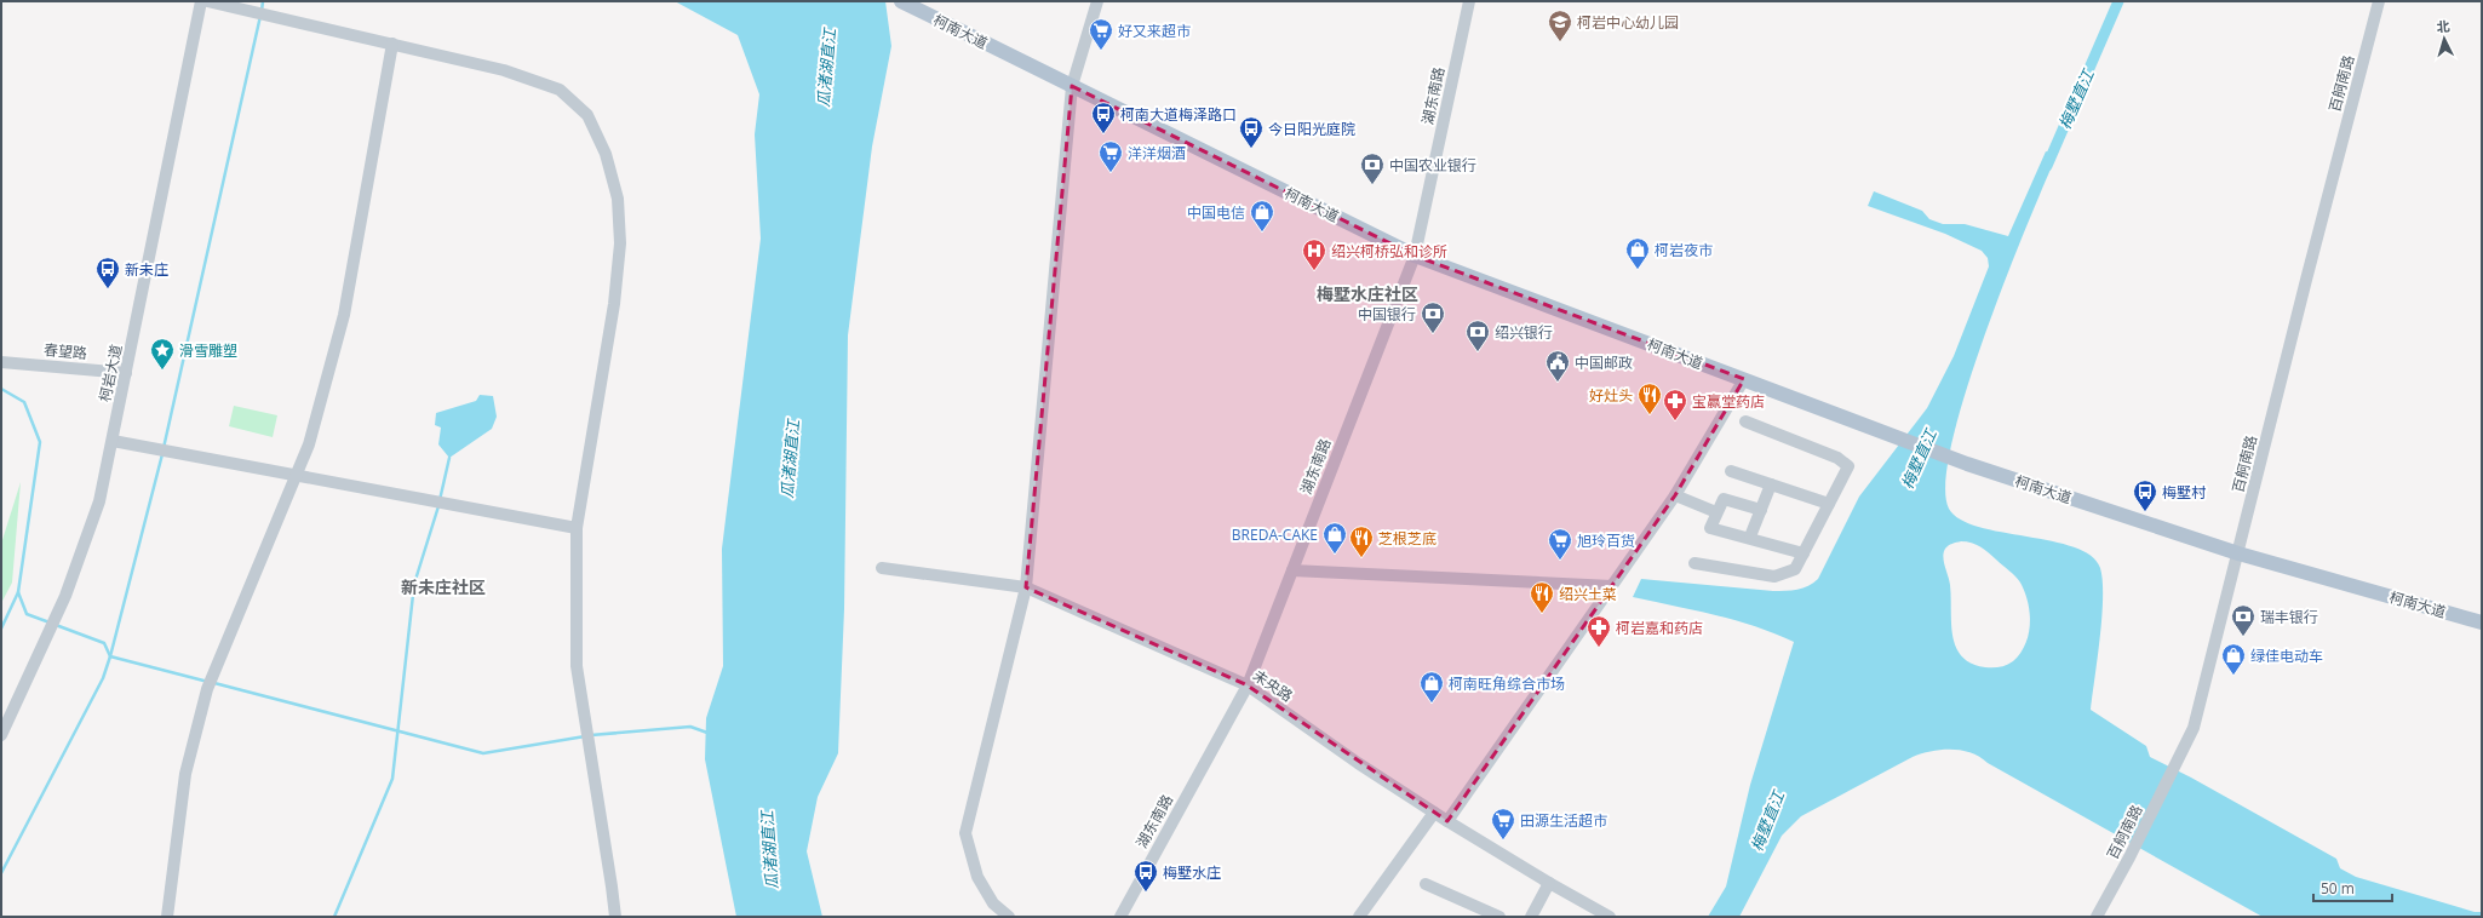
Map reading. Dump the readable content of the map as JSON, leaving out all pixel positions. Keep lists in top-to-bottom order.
{
  "streets": {
    "main road": ["柯南大道"],
    "street": [
      "百舸南路",
      "湖东南路",
      "春望路",
      "柯岩大道",
      "未央路"
    ]
  },
  "crossings": [
    ["柯南大道", "百舸南路"],
    ["柯南大道", "湖东南路"],
    ["湖东南路", "未央路"],
    ["春望路", "柯岩大道"]
  ],
  "districts": ["梅墅水庄社区", "新未庄社区"],
  "water": ["瓜渚湖直江", "梅墅直江"],
  "places": {
    "school or university": ["柯岩中心幼儿园"],
    "supermarket": [
      "好又来超市",
      "洋洋烟酒",
      "旭玲百货",
      "田源生活超市"
    ],
    "bus stop": [
      "柯南大道梅泽路口",
      "今日阳光庭院",
      "新未庄",
      "梅墅村",
      "梅墅水庄"
    ],
    "bank": [
      "中国农业银行",
      "中国银行",
      "绍兴银行",
      "瑞丰银行"
    ],
    "shop": [
      "中国电信",
      "柯岩夜市",
      "BREDA-CAKE",
      "绿佳电动车",
      "柯南旺角综合市场"
    ],
    "hospital": ["绍兴柯桥弘和诊所"],
    "place": ["滑雪雕塑"],
    "public building": ["中国邮政"],
    "restaurant": ["好灶头", "芝根芝底", "绍兴土菜"],
    "pharmacy": ["宝赢堂药店", "柯岩嘉和药店"]
  },
  "scale_bar": "50 m",
  "north": "top"
}
